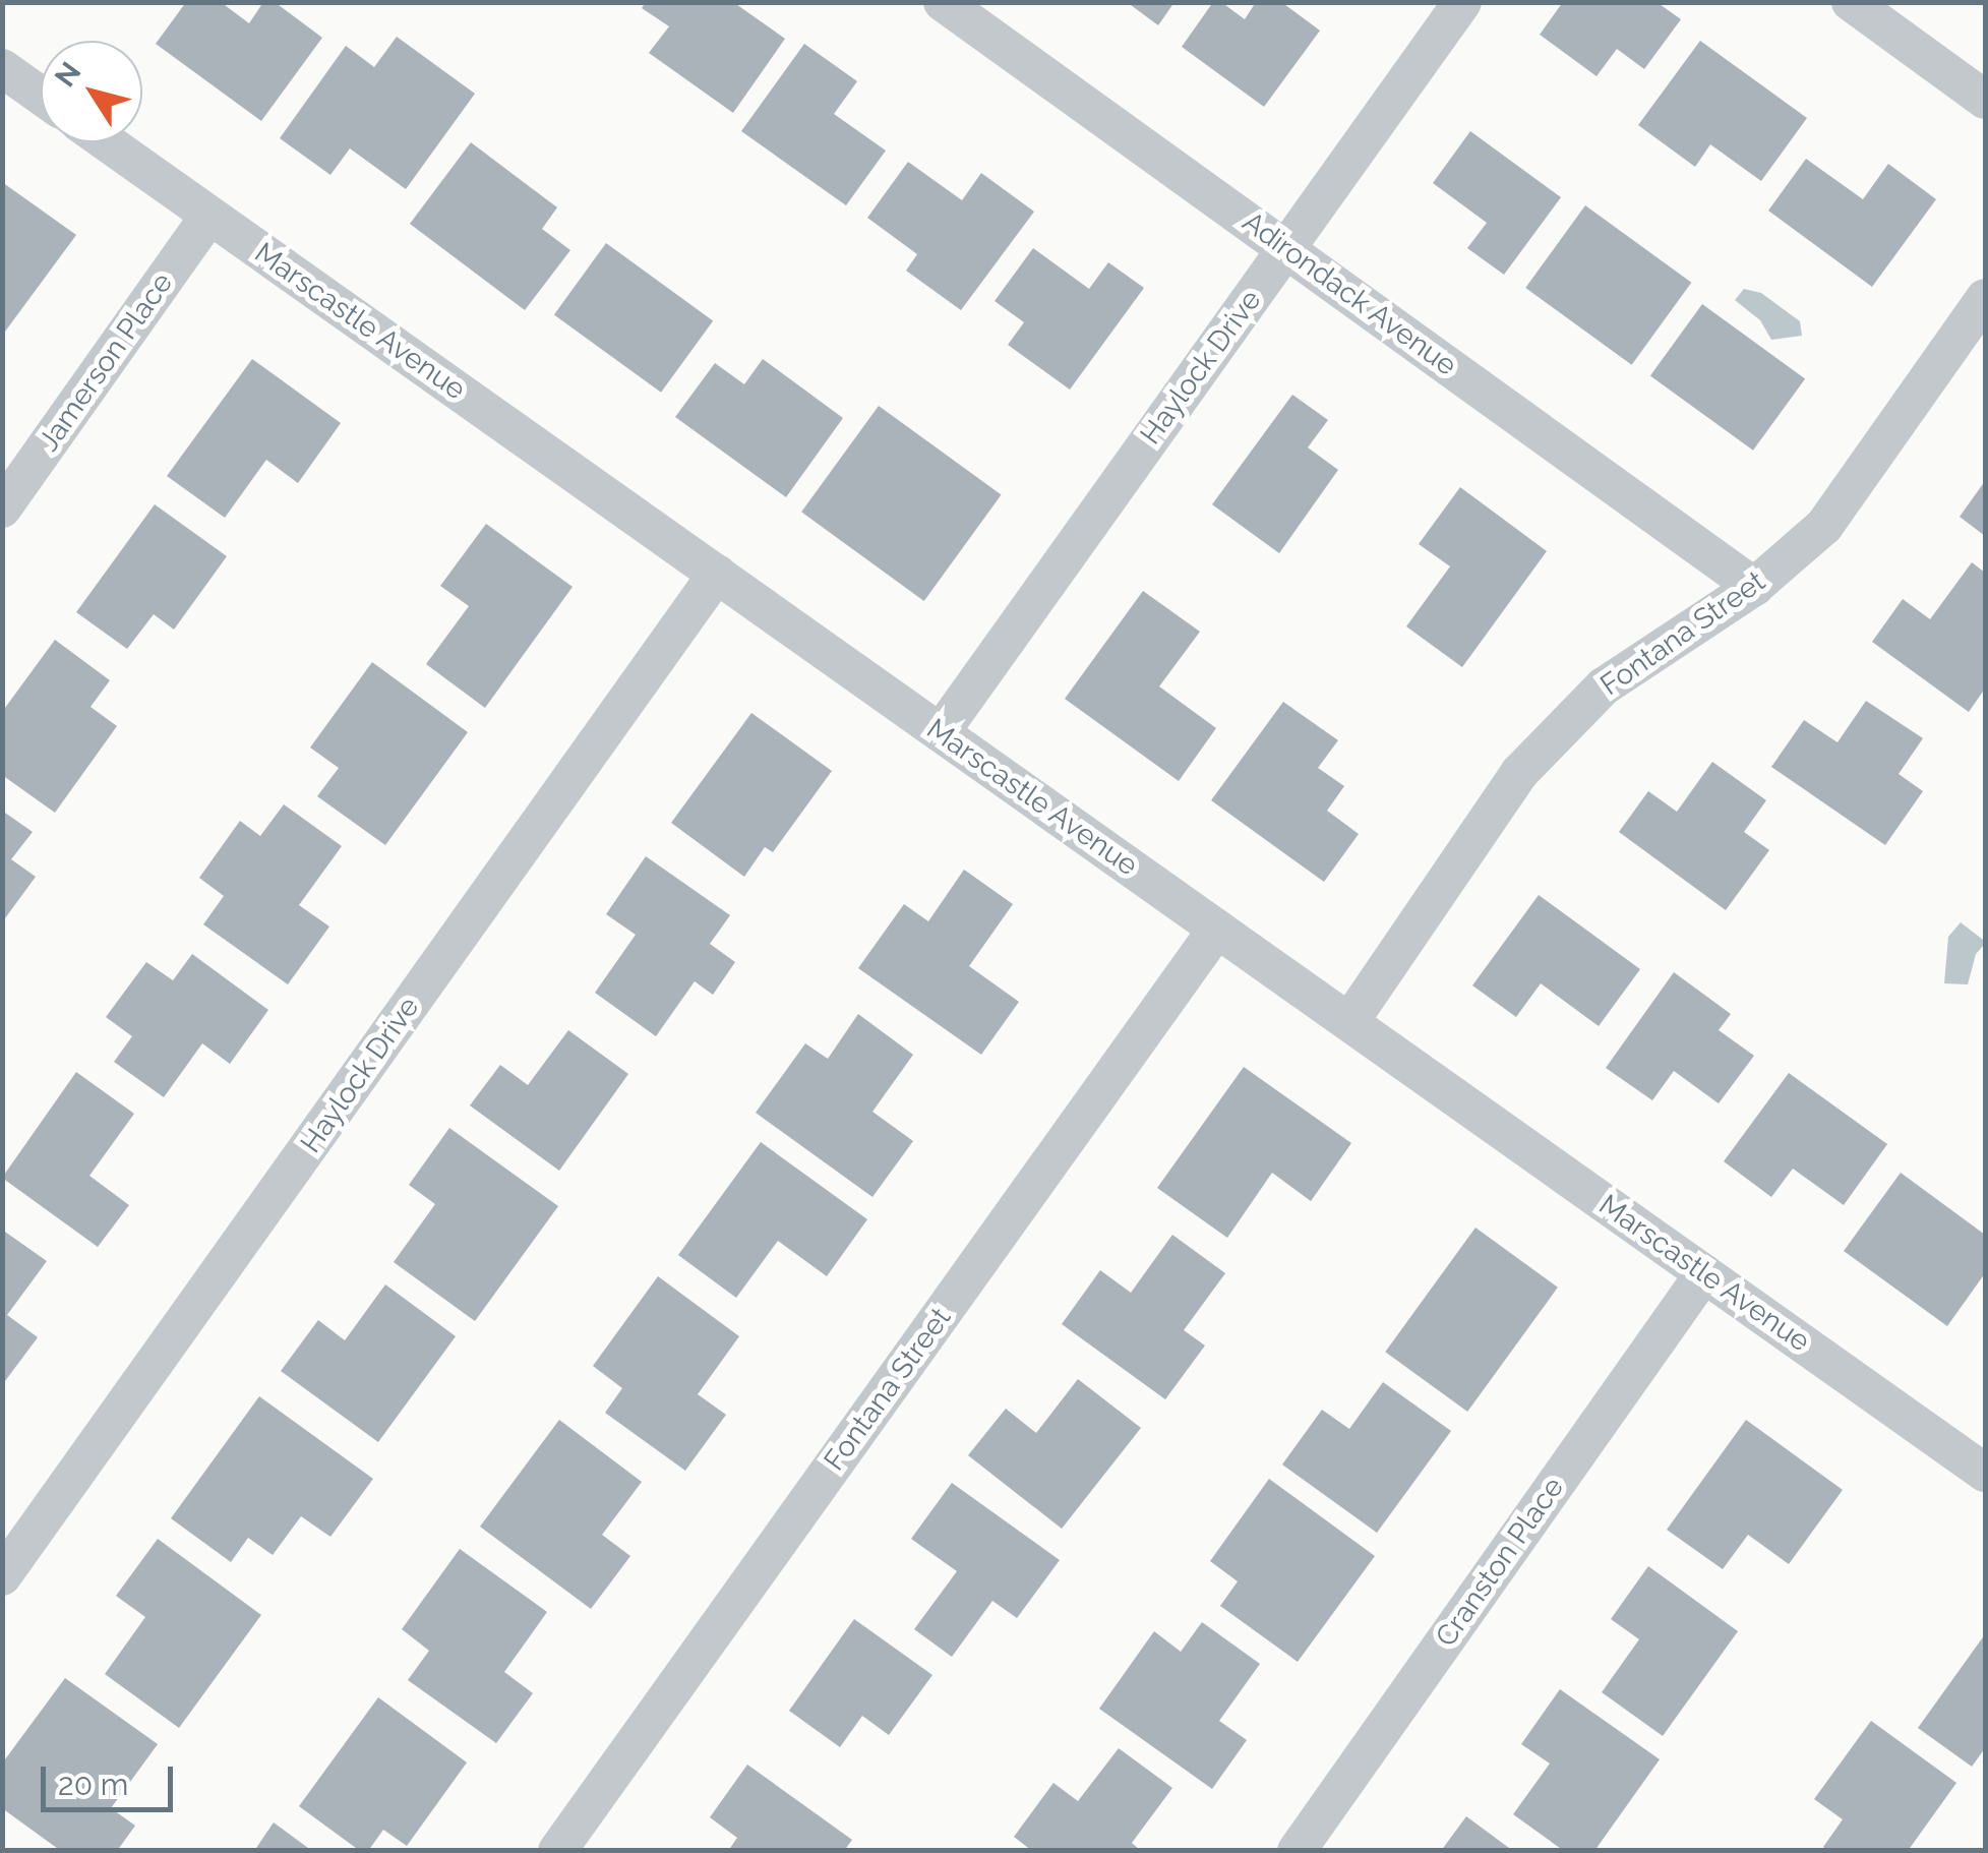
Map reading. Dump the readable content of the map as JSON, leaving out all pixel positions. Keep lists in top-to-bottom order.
{
  "streets": {
    "street": [
      "Adirondack Avenue",
      "Marscastle Avenue",
      "Jamerson Place",
      "Haylock Drive",
      "Fontana Street",
      "Cranston Place"
    ]
  },
  "crossings": [
    ["Adirondack Avenue", "Haylock Drive"],
    ["Adirondack Avenue", "Fontana Street"],
    ["Marscastle Avenue", "Jamerson Place"],
    ["Marscastle Avenue", "Haylock Drive"],
    ["Marscastle Avenue", "Fontana Street"],
    ["Marscastle Avenue", "Cranston Place"]
  ],
  "scale_bar": "20 m",
  "north": "top left"
}
